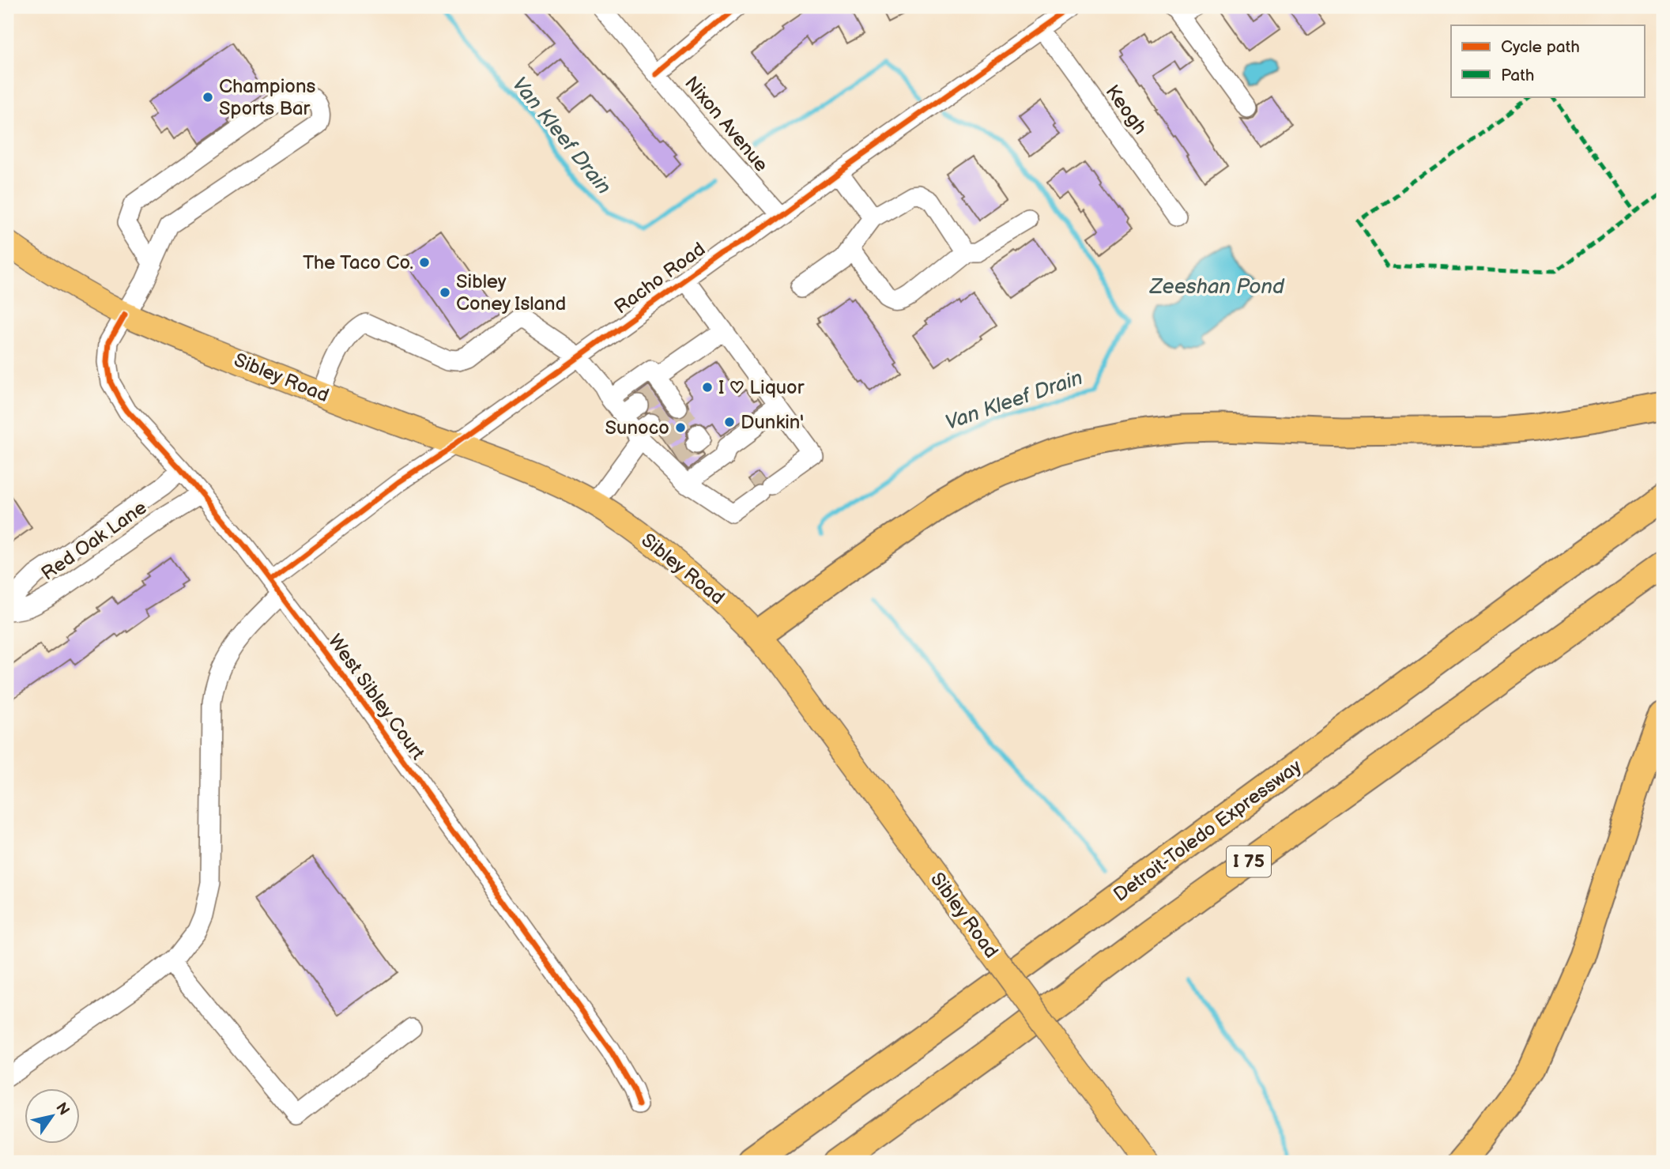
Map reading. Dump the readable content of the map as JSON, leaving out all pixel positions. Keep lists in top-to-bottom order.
{
  "streets": {
    "highway": ["Detroit-Toledo Expressway", "I 75"],
    "main road": ["Sibley Road"],
    "street": [
      "Keogh",
      "Nixon Avenue",
      "Racho Road",
      "Red Oak Lane",
      "West Sibley Court"
    ]
  },
  "crossings": [
    ["Keogh", "Racho Road"],
    ["Nixon Avenue", "Racho Road"],
    ["Racho Road", "Sibley Road"],
    ["Racho Road", "West Sibley Court"],
    ["Sibley Road", "West Sibley Court"],
    ["Red Oak Lane", "West Sibley Court"]
  ],
  "water": ["Van Kleef Drain", "Zeeshan Pond"],
  "places": [
    "Champions Sports Bar",
    "The Taco Co.",
    "Sibley Coney Island",
    "I ♥ Liquor",
    "Dunkin'",
    "Sunoco"
  ],
  "legend": ["Cycle path", "Path"],
  "north": "top right"
}
